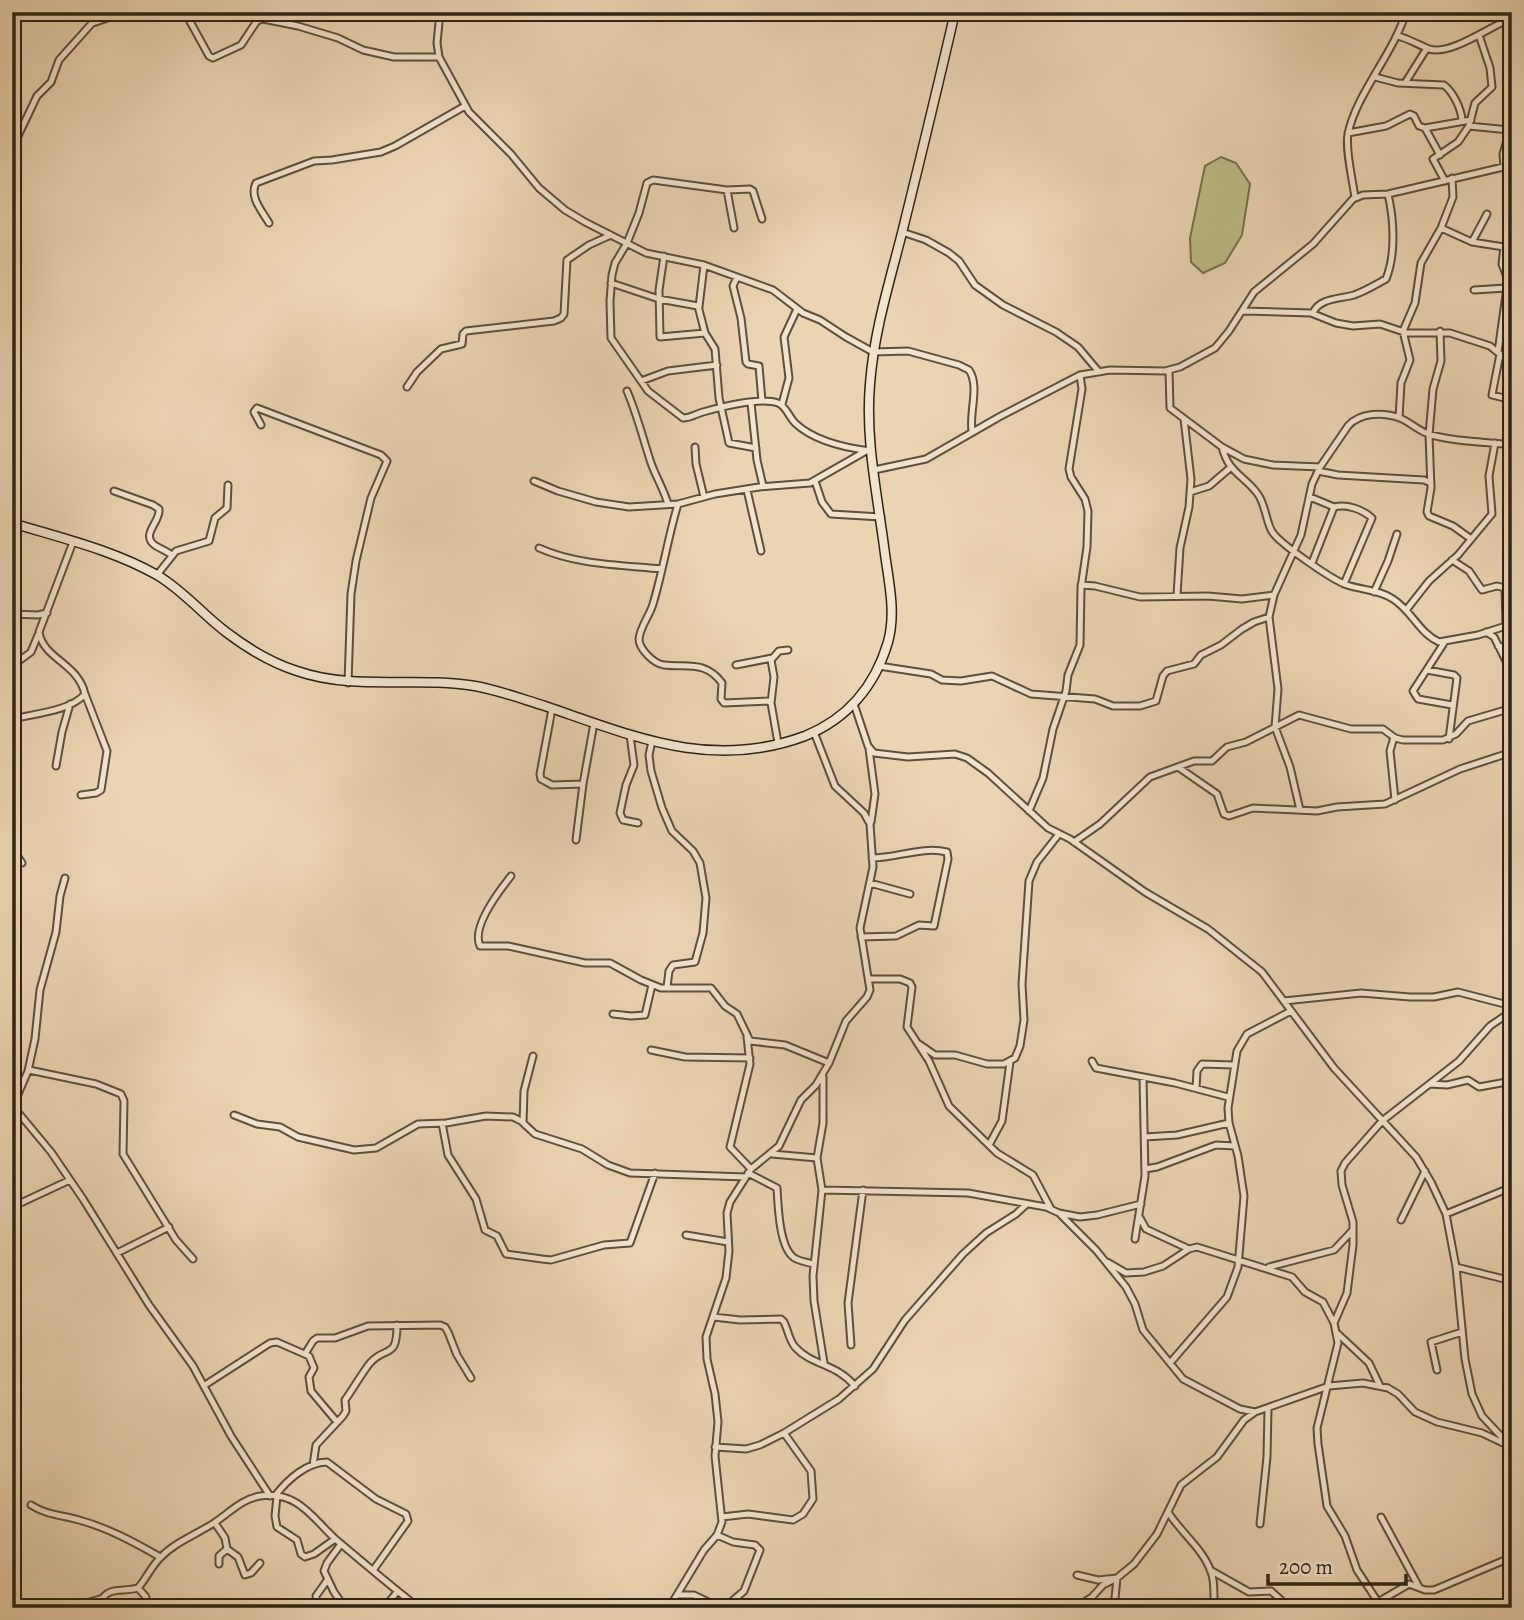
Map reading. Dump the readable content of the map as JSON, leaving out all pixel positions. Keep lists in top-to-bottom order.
{
  "scale_bar": "200 m"
}
